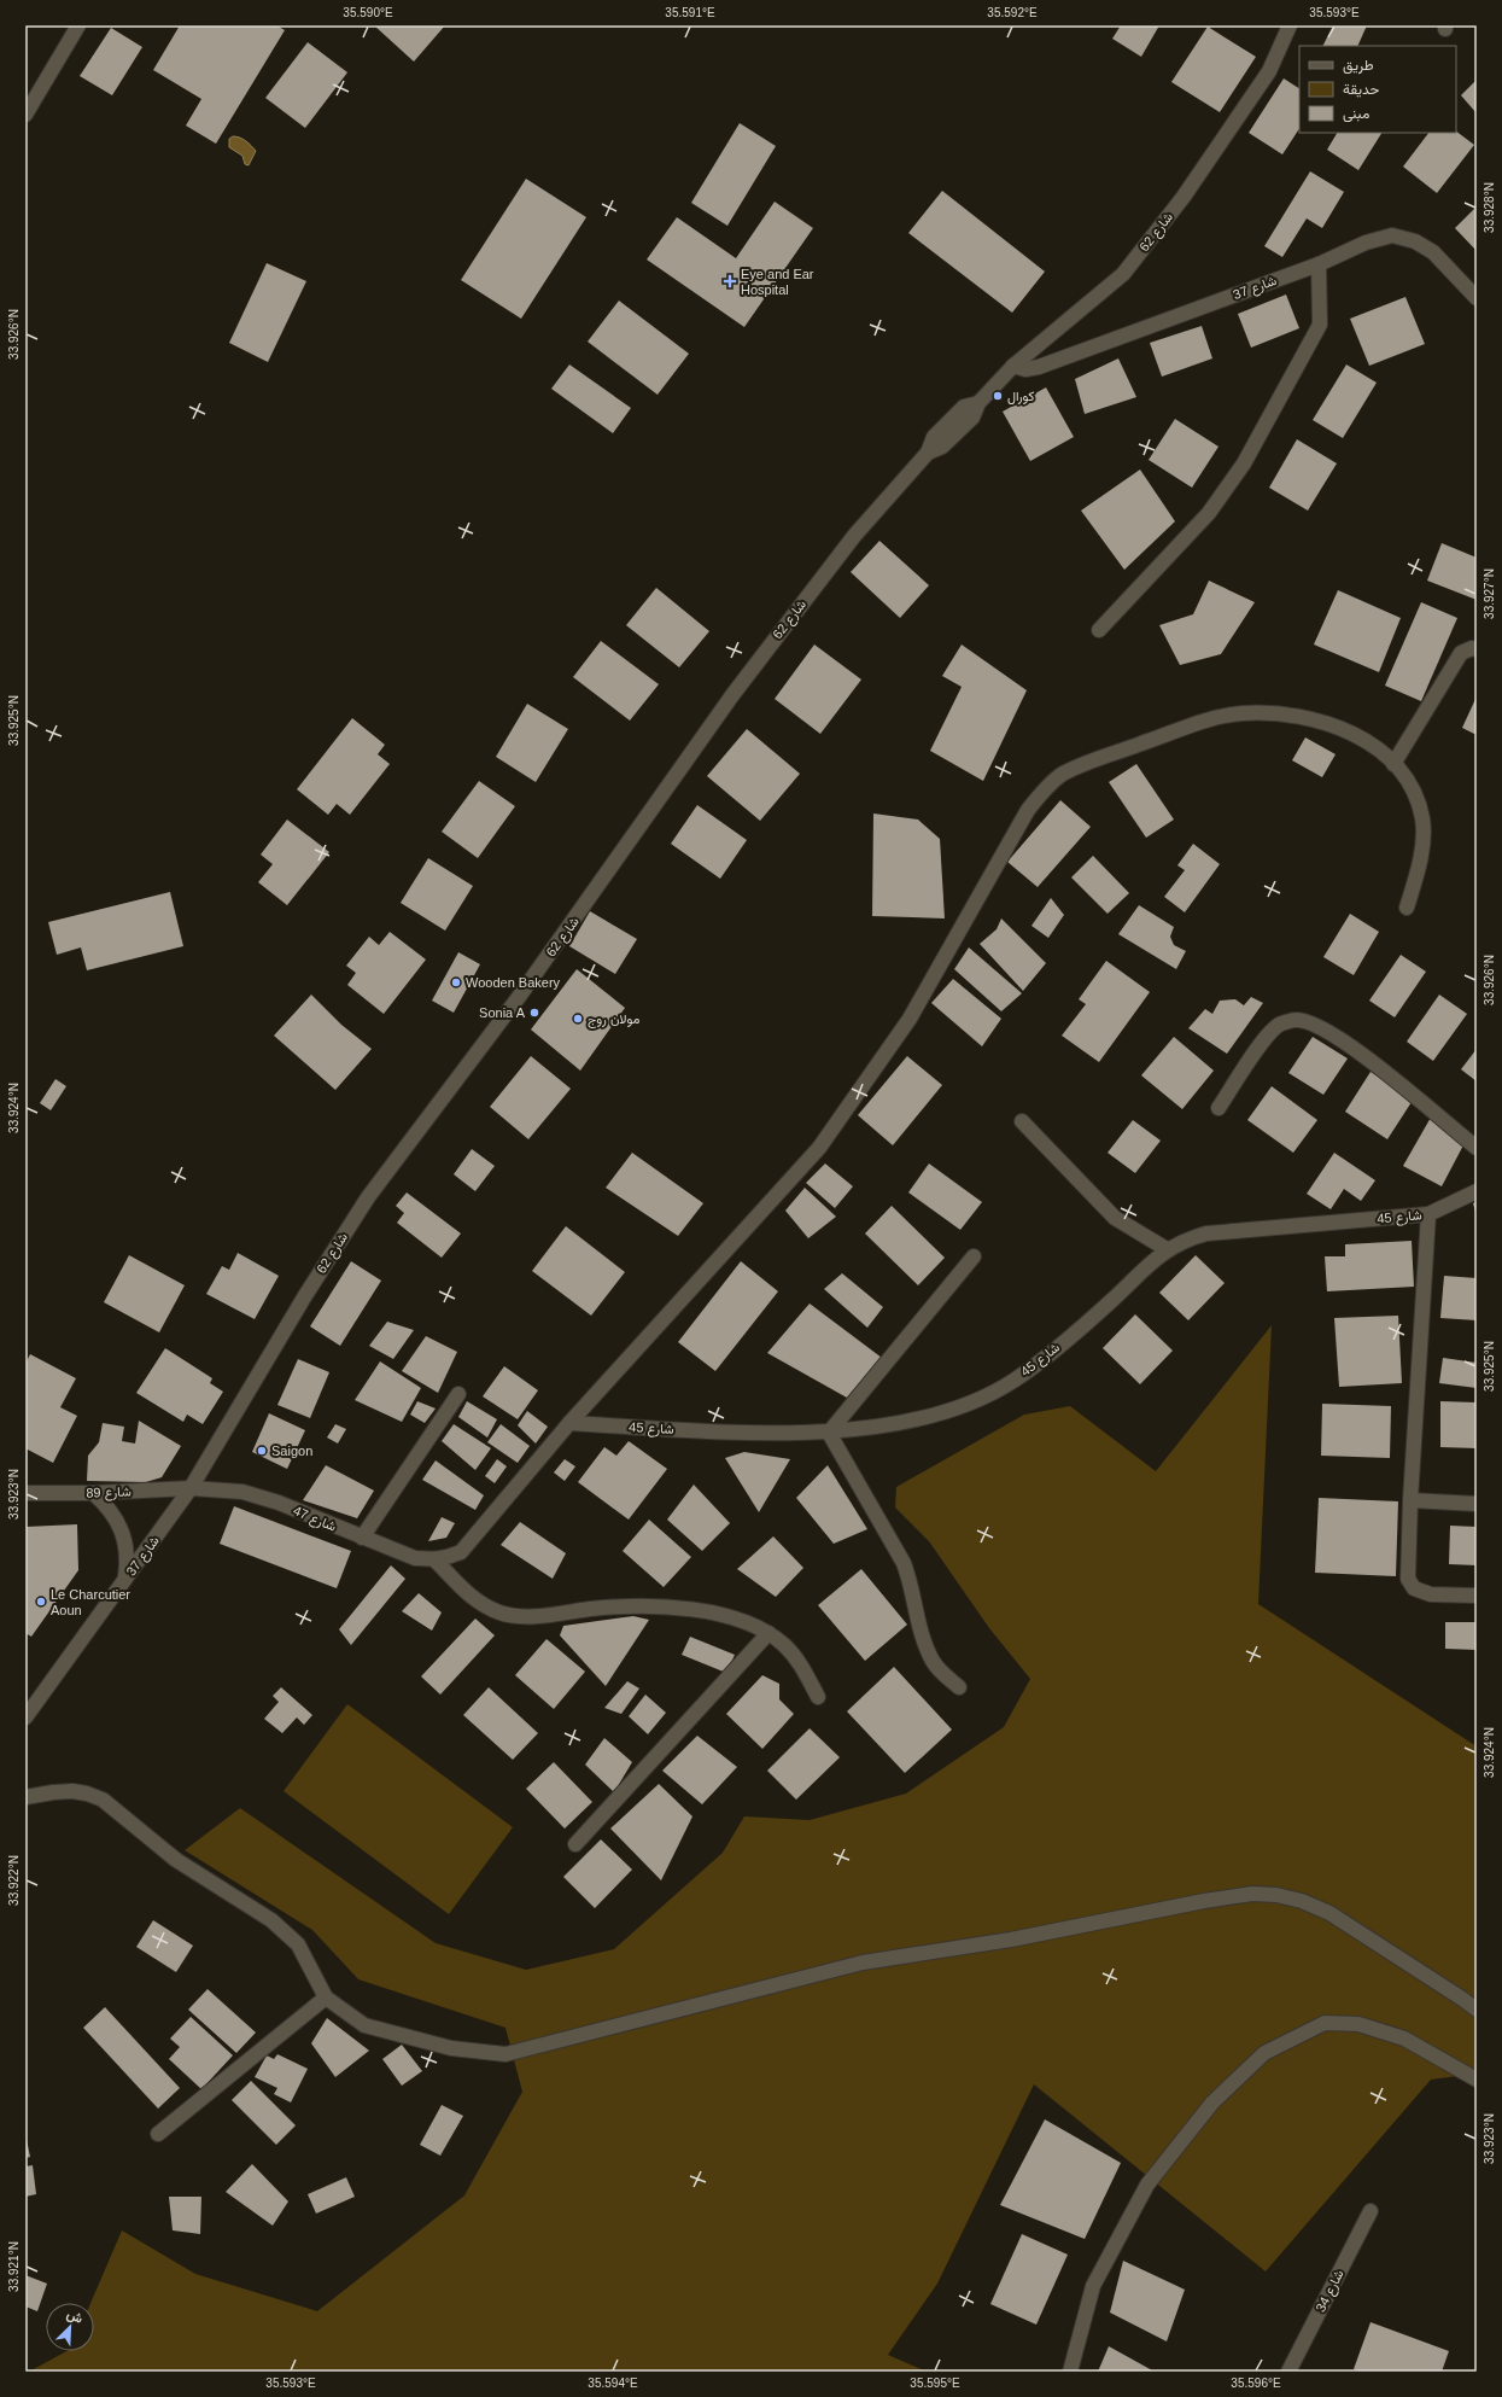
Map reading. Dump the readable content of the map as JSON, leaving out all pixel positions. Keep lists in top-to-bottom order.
{
  "streets": {
    "street": [
      "شارع 62",
      "شارع 37",
      "شارع 45",
      "شارع 89",
      "شارع 47",
      "شارع 34"
    ]
  },
  "crossings": [
    ["شارع 62", "شارع 37"],
    ["شارع 62", "شارع 89"],
    ["شارع 62", "شارع 47"],
    ["شارع 37", "شارع 89"],
    ["شارع 37", "شارع 47"],
    ["شارع 89", "شارع 47"]
  ],
  "places": {
    "health": ["Eye and Ear Hospital"],
    "other": [
      "كورال",
      "Wooden Bakery",
      "Sonia A",
      "مولان روج",
      "Saigon",
      "Le Charcutier Aoun"
    ]
  },
  "legend": ["طريق", "حديقة", "مبنى"],
  "north": "top right",
  "coordinates": [
    "35.590°E",
    "35.591°E",
    "35.592°E",
    "35.593°E",
    "33.928°N",
    "33.926°N",
    "33.927°N",
    "33.925°N",
    "33.924°N",
    "33.923°N",
    "33.922°N",
    "33.921°N",
    "35.594°E",
    "35.595°E",
    "35.596°E"
  ]
}
